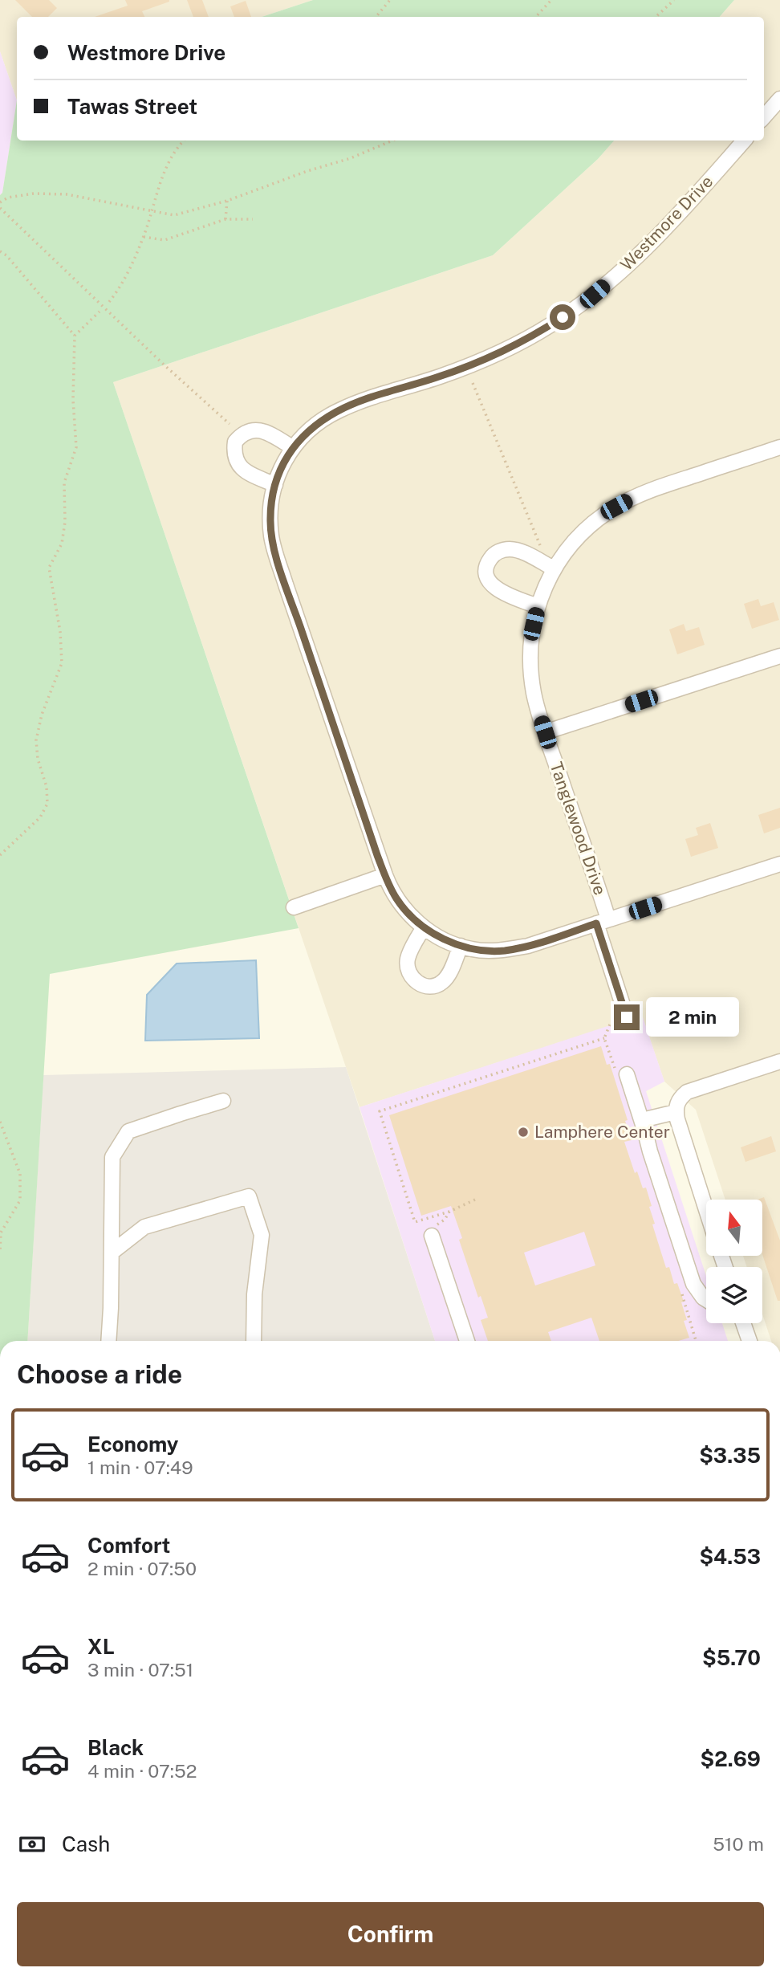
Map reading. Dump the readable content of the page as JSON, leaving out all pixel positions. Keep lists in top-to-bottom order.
{
  "streets": {
    "street": ["Westmore Drive", "Tanglewood Drive"]
  },
  "places": ["Lamphere Center"],
  "north": "top",
  "page": {
    "banner": ["Westmore Drive", "Tawas Street"],
    "bubble": "2 min",
    "heading": "Choose a ride",
    "list": [
      {
        "name": "Economy",
        "note": "1 min · 07:49",
        "value": "$3.35"
      },
      {
        "name": "Comfort",
        "note": "2 min · 07:50",
        "value": "$4.53"
      },
      {
        "name": "XL",
        "note": "3 min · 07:51",
        "value": "$5.70"
      },
      {
        "name": "Black",
        "note": "4 min · 07:52",
        "value": "$2.69"
      }
    ],
    "pay": ["Cash", "510 m"],
    "buttons": "Confirm"
  }
}
